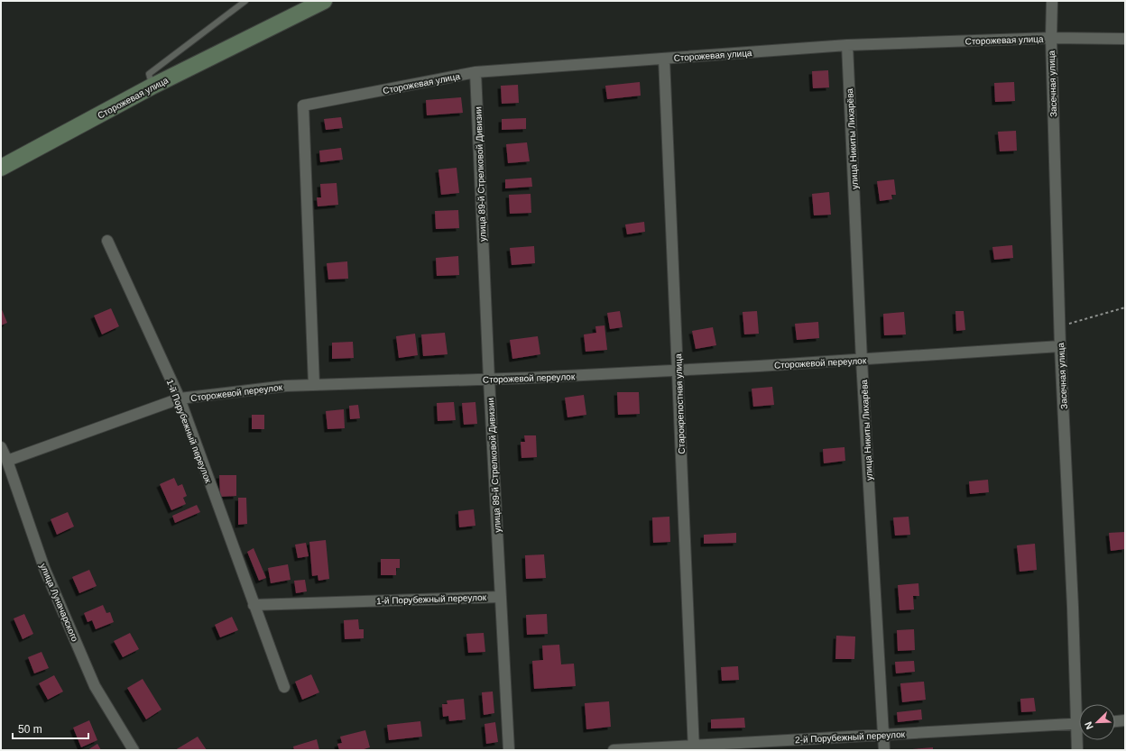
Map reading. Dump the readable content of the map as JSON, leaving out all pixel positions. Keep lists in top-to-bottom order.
{
  "streets": {
    "main road": ["Сторожевая улица"],
    "street": [
      "Засечная улица",
      "улица Никиты Лихарёва",
      "улица 89-й Стрелковой Дивизии",
      "Сторожевой переулок",
      "Старокрепостная улица",
      "1-й Порубежный переулок",
      "улица Луначарского",
      "2-й Порубежный переулок"
    ]
  },
  "crossings": [
    ["Сторожевая улица", "Засечная улица"],
    ["Сторожевая улица", "улица Никиты Лихарёва"],
    ["Сторожевая улица", "улица 89-й Стрелковой Дивизии"],
    ["Сторожевая улица", "Сторожевой переулок"],
    ["Сторожевая улица", "Старокрепостная улица"],
    ["Засечная улица", "Сторожевой переулок"],
    ["улица Никиты Лихарёва", "Сторожевой переулок"],
    ["улица Никиты Лихарёва", "2-й Порубежный переулок"],
    ["улица 89-й Стрелковой Дивизии", "Сторожевой переулок"],
    ["улица 89-й Стрелковой Дивизии", "1-й Порубежный переулок"],
    ["Сторожевой переулок", "Старокрепостная улица"],
    ["Сторожевой переулок", "1-й Порубежный переулок"],
    ["Сторожевой переулок", "улица Луначарского"],
    ["Старокрепостная улица", "2-й Порубежный переулок"]
  ],
  "scale_bar": "50 m",
  "north": "bottom left"
}
